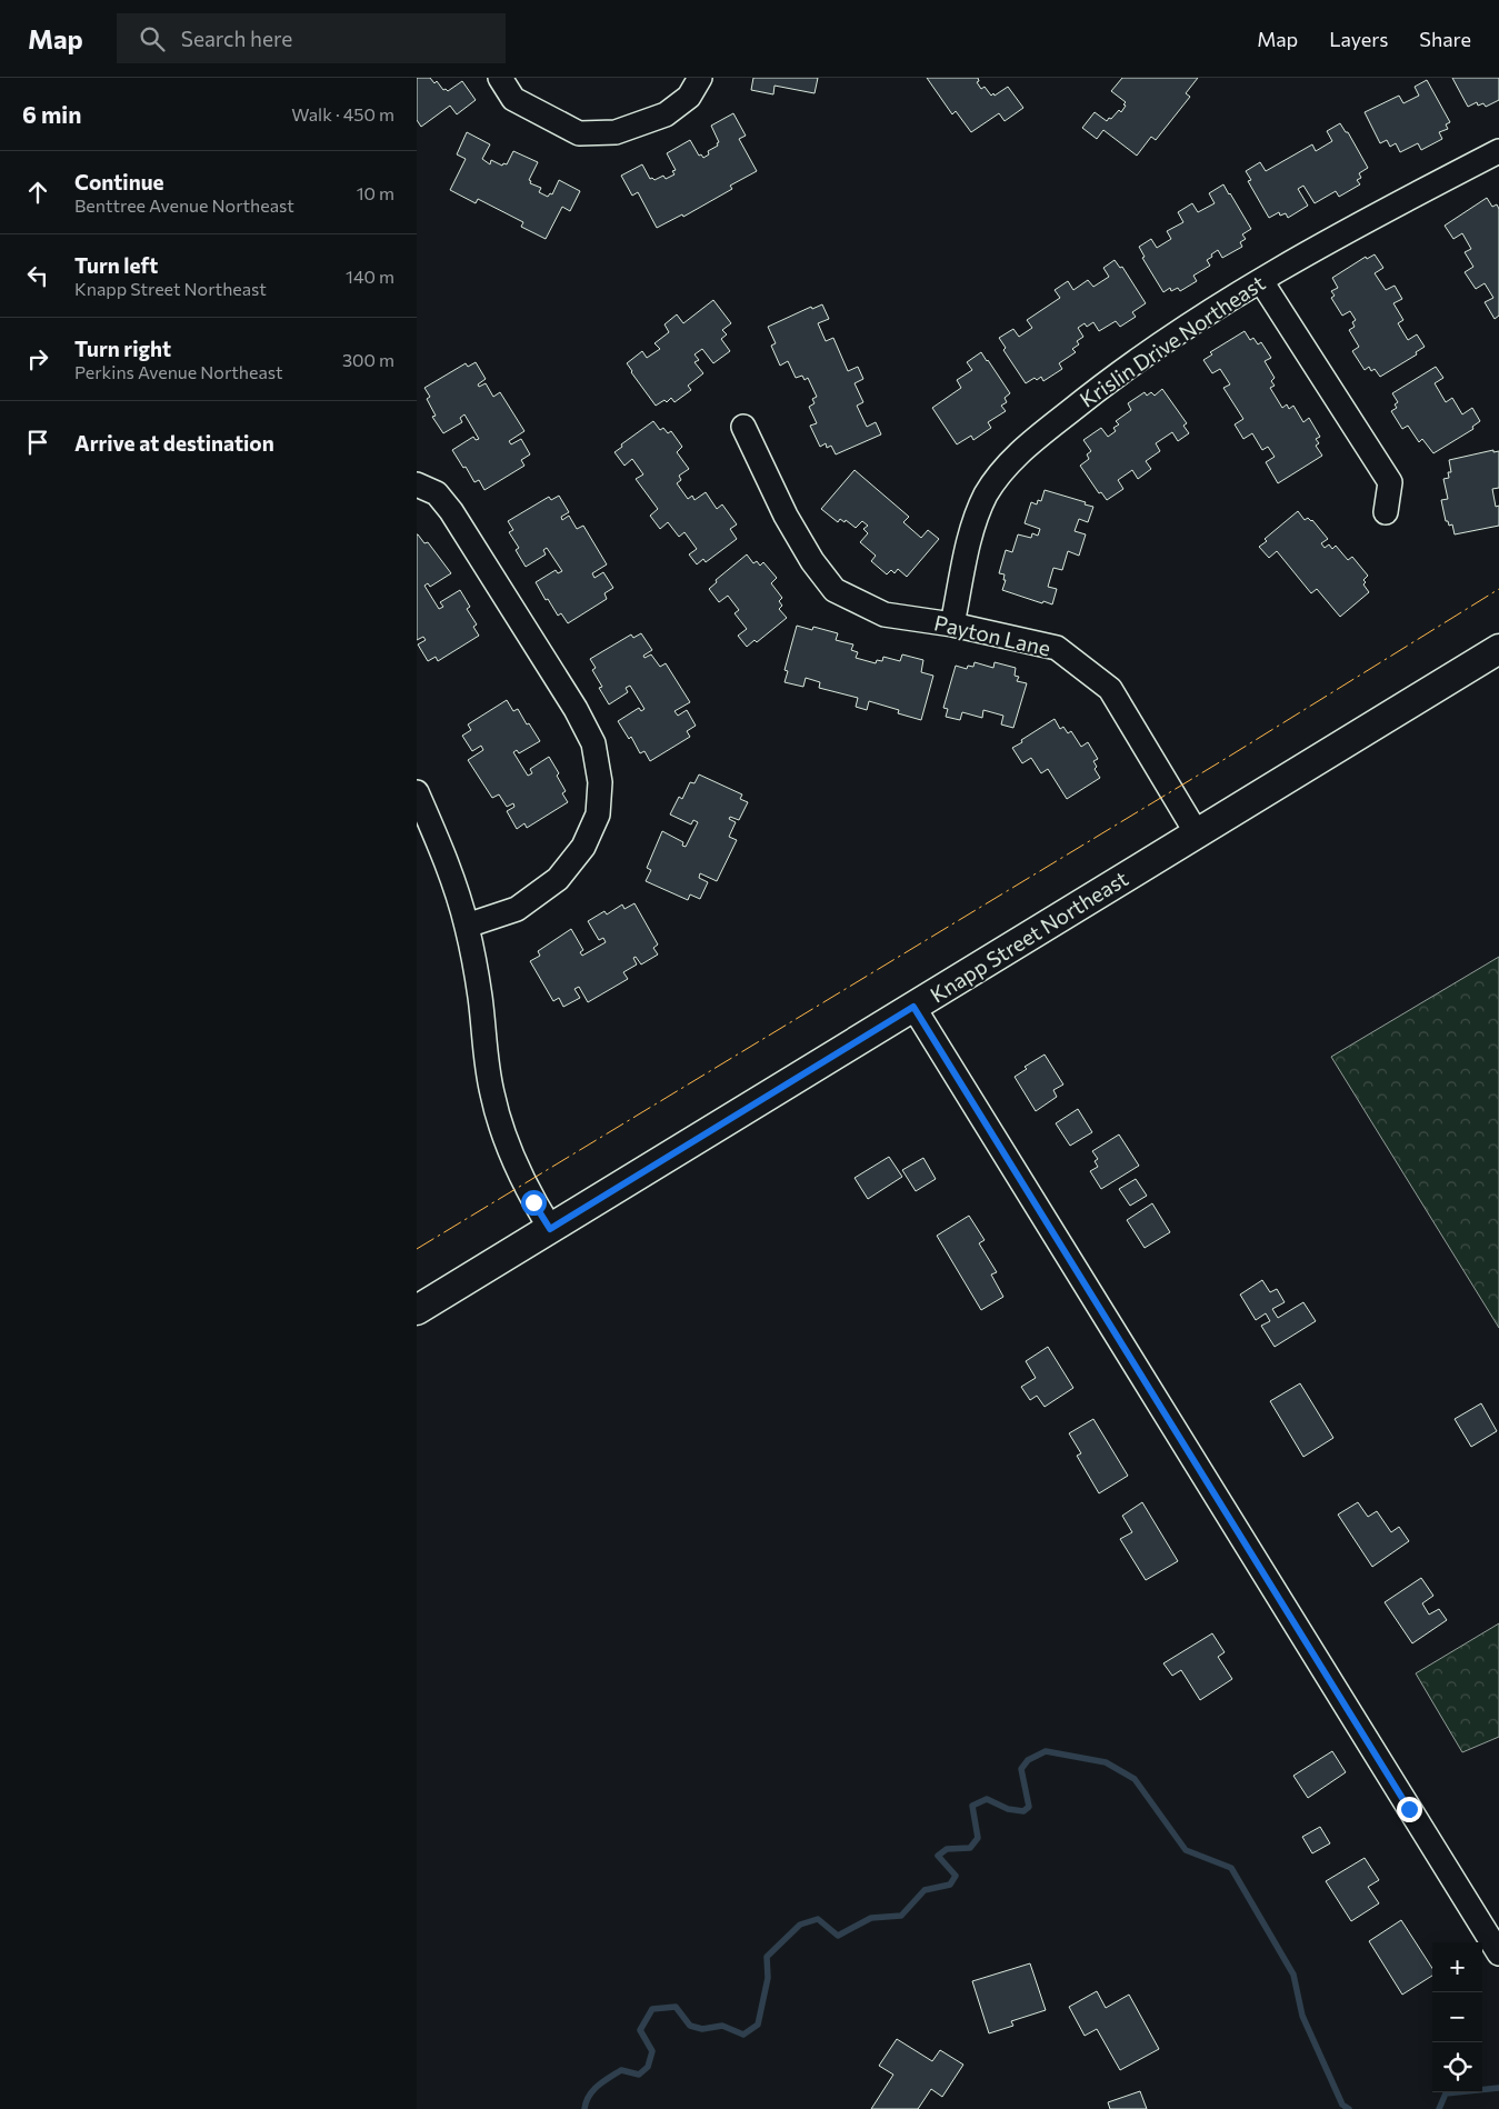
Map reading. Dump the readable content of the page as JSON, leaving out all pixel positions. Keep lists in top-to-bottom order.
{
  "streets": {
    "main road": ["Knapp Street Northeast"],
    "street": ["Krislin Drive Northeast", "Payton Lane"]
  },
  "crossings": [
    ["Krislin Drive Northeast", "Payton Lane"],
    ["Payton Lane", "Knapp Street Northeast"]
  ],
  "page": {
    "header": "Map",
    "search": "Search here",
    "nav": ["Map", "Layers", "Share"],
    "heading": ["6 min", "Walk · 450 m"],
    "list": [
      ["Continue", "Benttree Avenue Northeast", "10 m"],
      ["Turn left", "Knapp Street Northeast", "140 m"],
      ["Turn right", "Perkins Avenue Northeast", "300 m"],
      "Arrive at destination"
    ],
    "map_buttons": ["+", "−"]
  }
}
